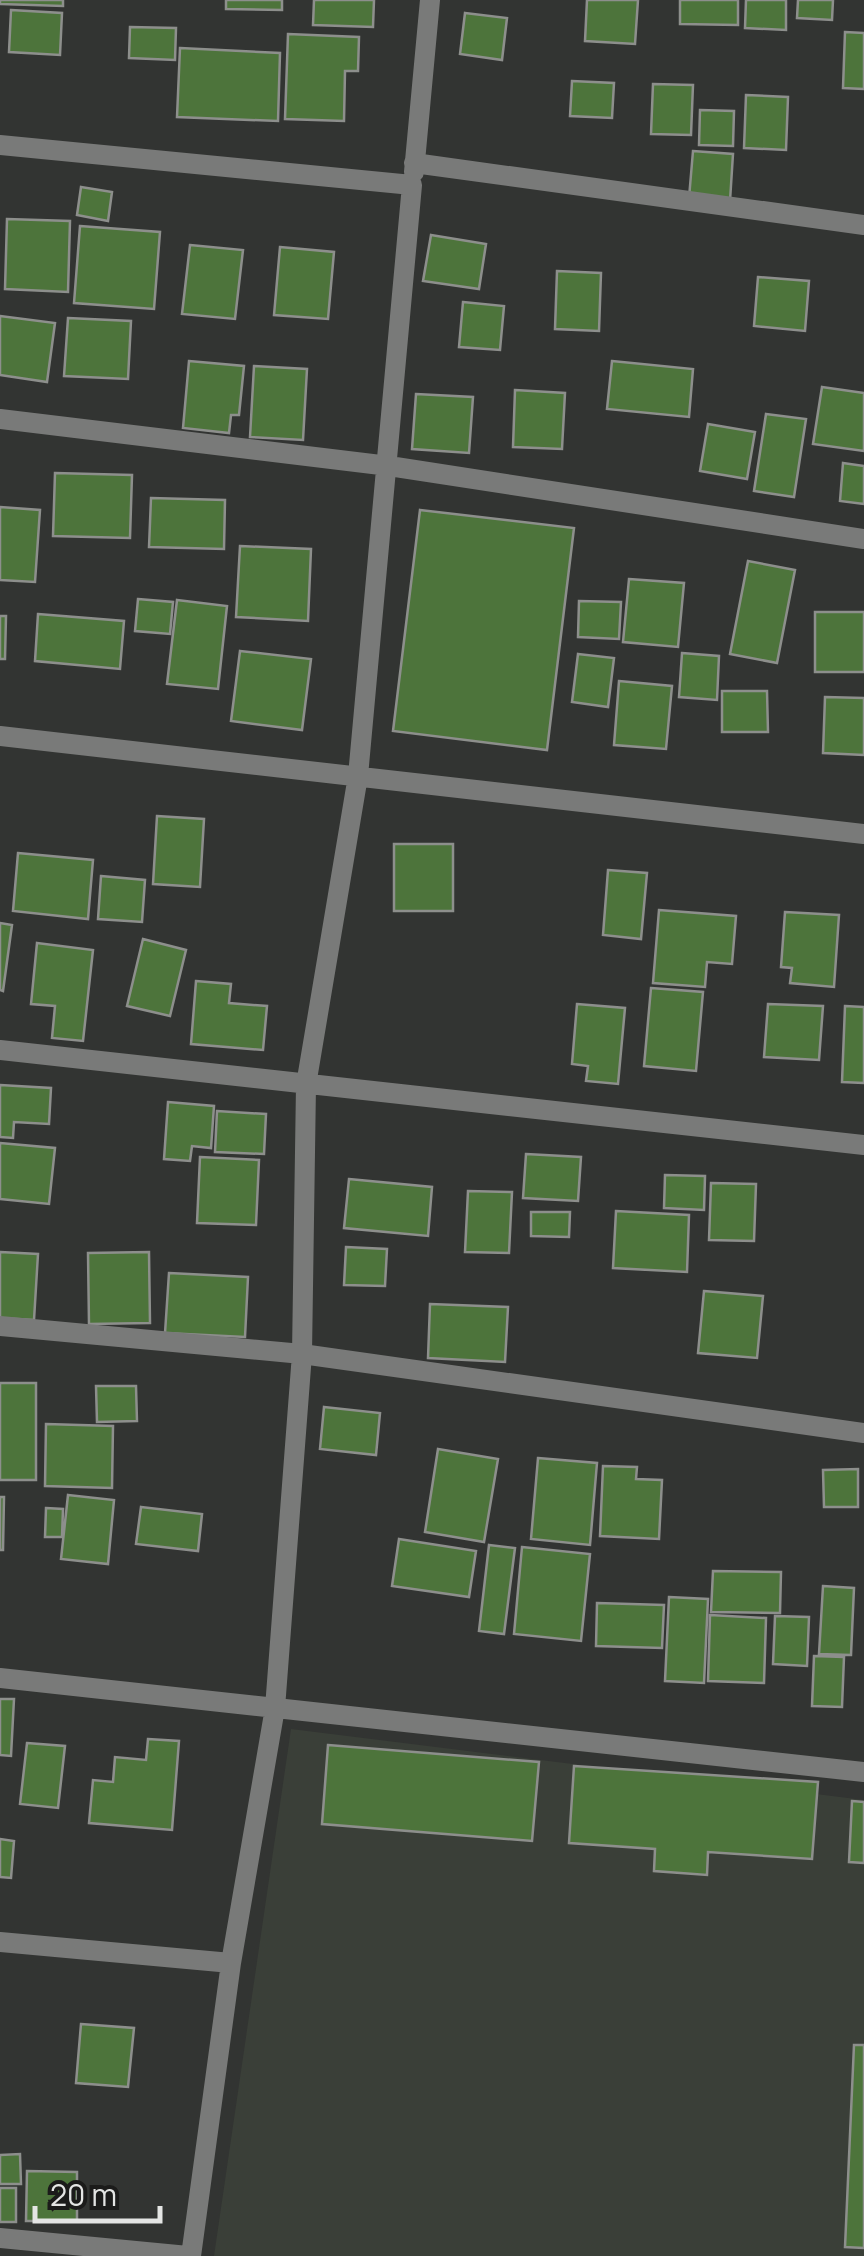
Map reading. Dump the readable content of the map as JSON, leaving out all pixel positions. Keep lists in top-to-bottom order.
{
  "scale_bar": "20 m"
}
